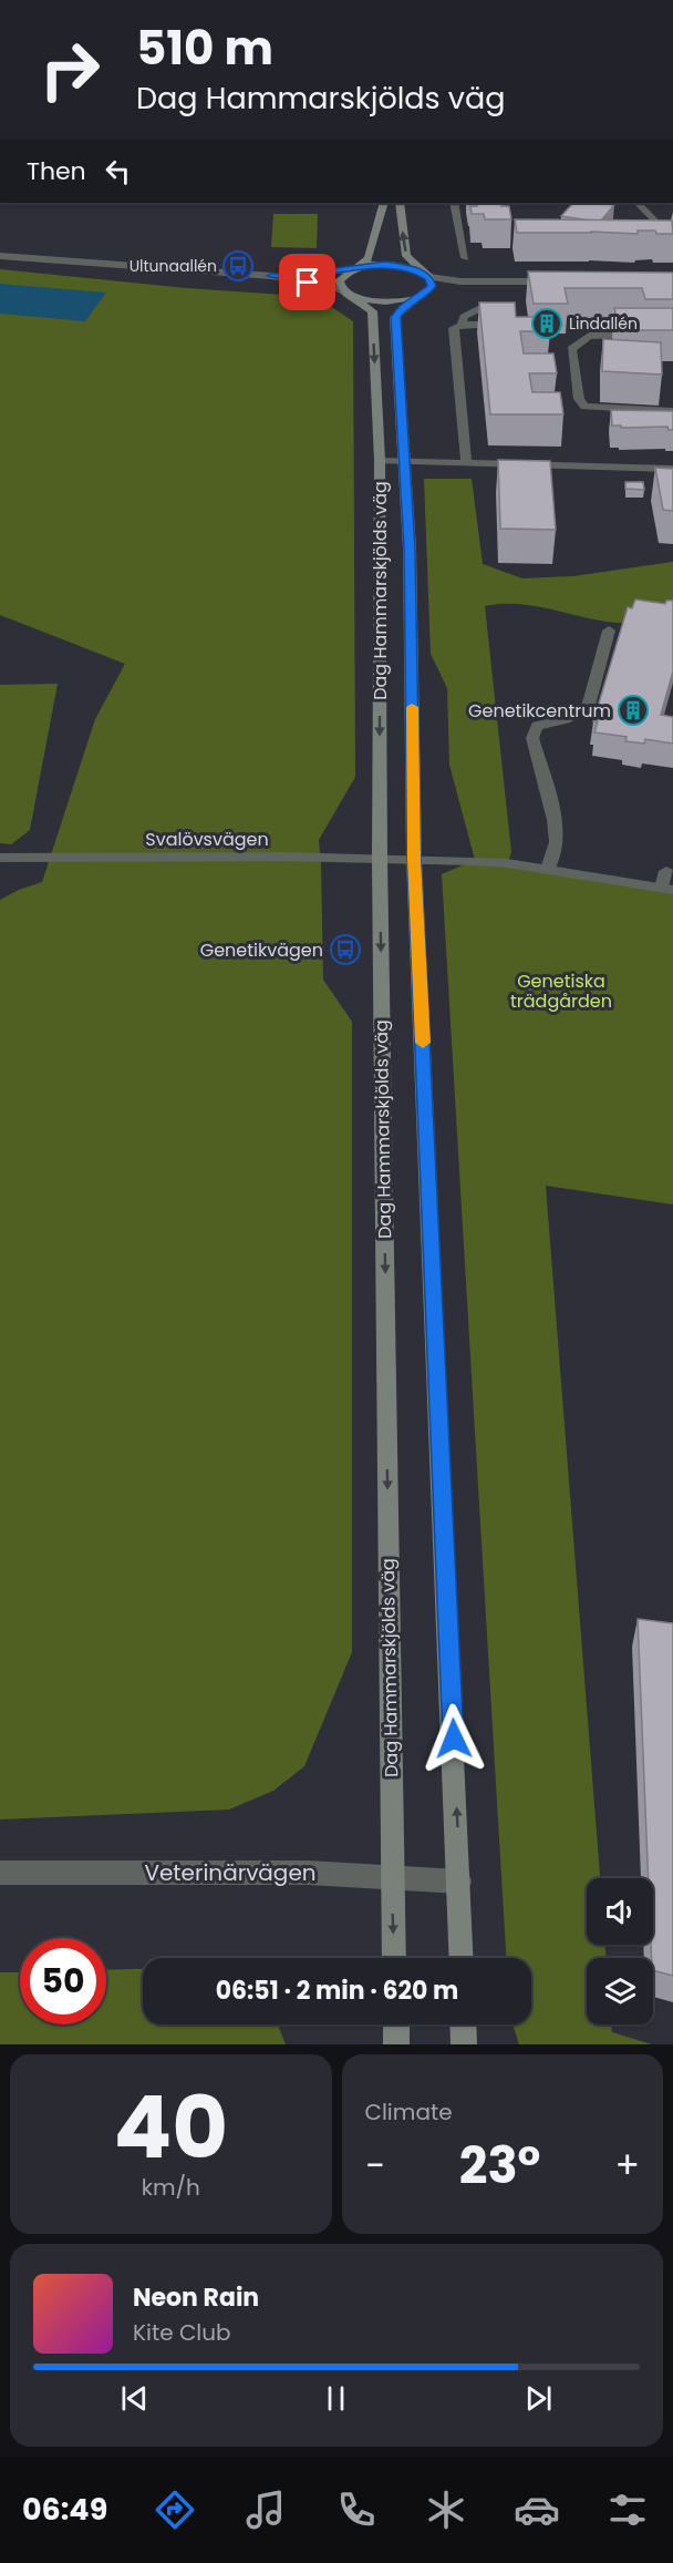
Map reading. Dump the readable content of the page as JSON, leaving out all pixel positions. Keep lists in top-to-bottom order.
{
  "streets": {
    "main road": ["Dag Hammarskjölds väg"],
    "street": ["Svalövsvägen", "Veterinärvägen"]
  },
  "crossings": [
    ["Dag Hammarskjölds väg", "Svalövsvägen"],
    ["Dag Hammarskjölds väg", "Veterinärvägen"]
  ],
  "parks": ["Genetiska trädgården"],
  "places": {
    "bus stop": ["Ultunaallén", "Genetikvägen"],
    "building": ["Lindallén", "Genetikcentrum"]
  },
  "page": {
    "turn": ["510 m", "Dag Hammarskjölds väg"],
    "then": "Then",
    "limit": "50",
    "trip": "06:51 · 2 min · 620 m",
    "tile": [
      ["40", "km/h"],
      "Climate"
    ],
    "heat": ["−", "23°", "+"],
    "song": ["Neon Rain", "Kite Club"],
    "tabs": "06:49"
  }
}
